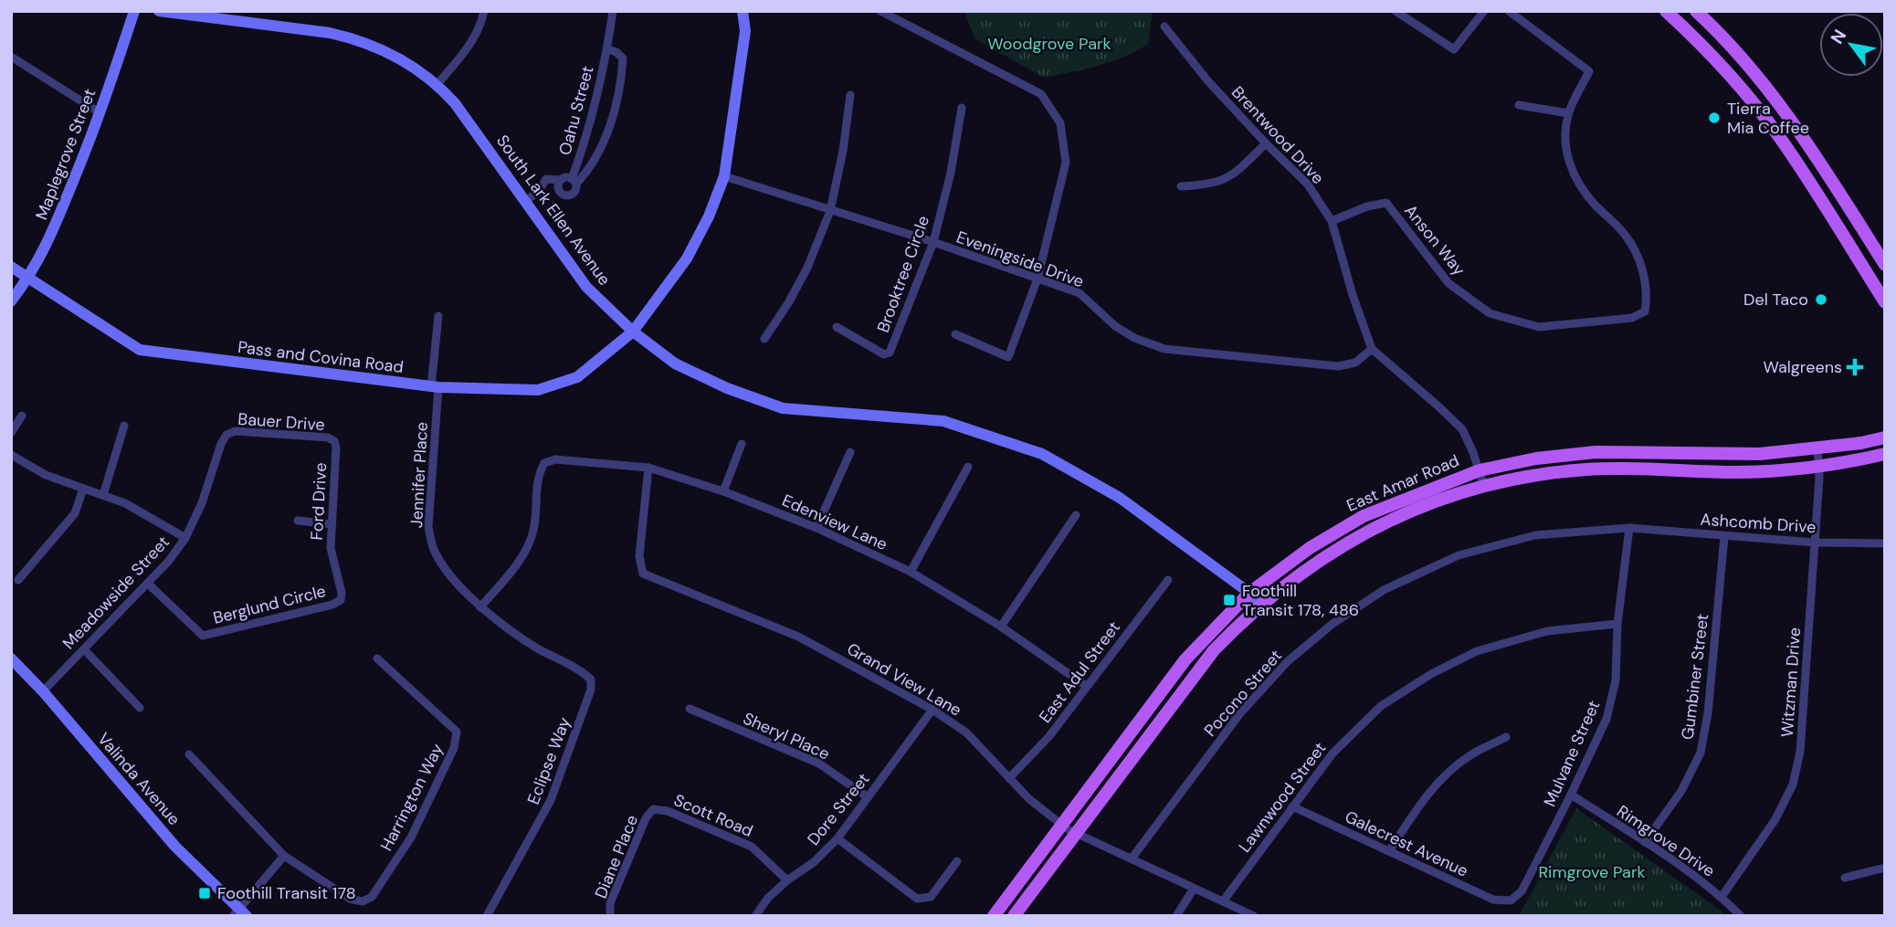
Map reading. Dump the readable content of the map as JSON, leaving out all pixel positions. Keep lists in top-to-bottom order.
{
  "streets": {
    "main road": ["East Amar Road"],
    "street": [
      "Oahu Street",
      "Brentwood Drive",
      "Maplegrove Street",
      "South Lark Ellen Avenue",
      "Anson Way",
      "Eveningside Drive",
      "Brooktree Circle",
      "Pass and Covina Road",
      "Bauer Drive",
      "Jennifer Place",
      "Ford Drive",
      "Edenview Lane",
      "Ashcomb Drive",
      "Meadowside Street",
      "Berglund Circle",
      "East Adul Street",
      "Gumbiner Street",
      "Grand View Lane",
      "Witzman Drive",
      "Pocono Street",
      "Sheryl Place",
      "Mulvane Street",
      "Eclipse Way",
      "Valinda Avenue",
      "Harrington Way",
      "Lawnwood Street",
      "Dore Street",
      "Scott Road",
      "Rimgrove Drive",
      "Galecrest Avenue",
      "Diane Place"
    ]
  },
  "crossings": [
    ["Brentwood Drive", "Anson Way"],
    ["Brentwood Drive", "Eveningside Drive"],
    ["Maplegrove Street", "Pass and Covina Road"],
    ["South Lark Ellen Avenue", "Pass and Covina Road"],
    ["South Lark Ellen Avenue", "East Amar Road"],
    ["Eveningside Drive", "Brooktree Circle"],
    ["Eveningside Drive", "Pass and Covina Road"],
    ["Pass and Covina Road", "Jennifer Place"],
    ["Bauer Drive", "Ford Drive"],
    ["Bauer Drive", "Meadowside Street"],
    ["Jennifer Place", "Edenview Lane"],
    ["Jennifer Place", "Eclipse Way"],
    ["East Amar Road", "Grand View Lane"],
    ["East Amar Road", "Witzman Drive"],
    ["Ford Drive", "Berglund Circle"],
    ["Edenview Lane", "East Adul Street"],
    ["Edenview Lane", "Grand View Lane"],
    ["Ashcomb Drive", "Gumbiner Street"],
    ["Ashcomb Drive", "Witzman Drive"],
    ["Ashcomb Drive", "Pocono Street"],
    ["Ashcomb Drive", "Mulvane Street"],
    ["Meadowside Street", "Berglund Circle"],
    ["Meadowside Street", "Valinda Avenue"],
    ["East Adul Street", "Grand View Lane"],
    ["Gumbiner Street", "Rimgrove Drive"],
    ["Grand View Lane", "Pocono Street"],
    ["Grand View Lane", "Lawnwood Street"],
    ["Grand View Lane", "Dore Street"],
    ["Witzman Drive", "Rimgrove Drive"],
    ["Pocono Street", "Mulvane Street"],
    ["Sheryl Place", "Dore Street"],
    ["Mulvane Street", "Lawnwood Street"],
    ["Mulvane Street", "Rimgrove Drive"],
    ["Mulvane Street", "Galecrest Avenue"],
    ["Lawnwood Street", "Galecrest Avenue"],
    ["Dore Street", "Scott Road"],
    ["Scott Road", "Diane Place"]
  ],
  "parks": ["Woodgrove Park", "Rimgrove Park"],
  "places": {
    "other": ["Tierra Mia Coffee", "Del Taco"],
    "health": ["Walgreens"],
    "transit": ["Foothill Transit 178, 486", "Foothill Transit 178"]
  },
  "north": "top left"
}
